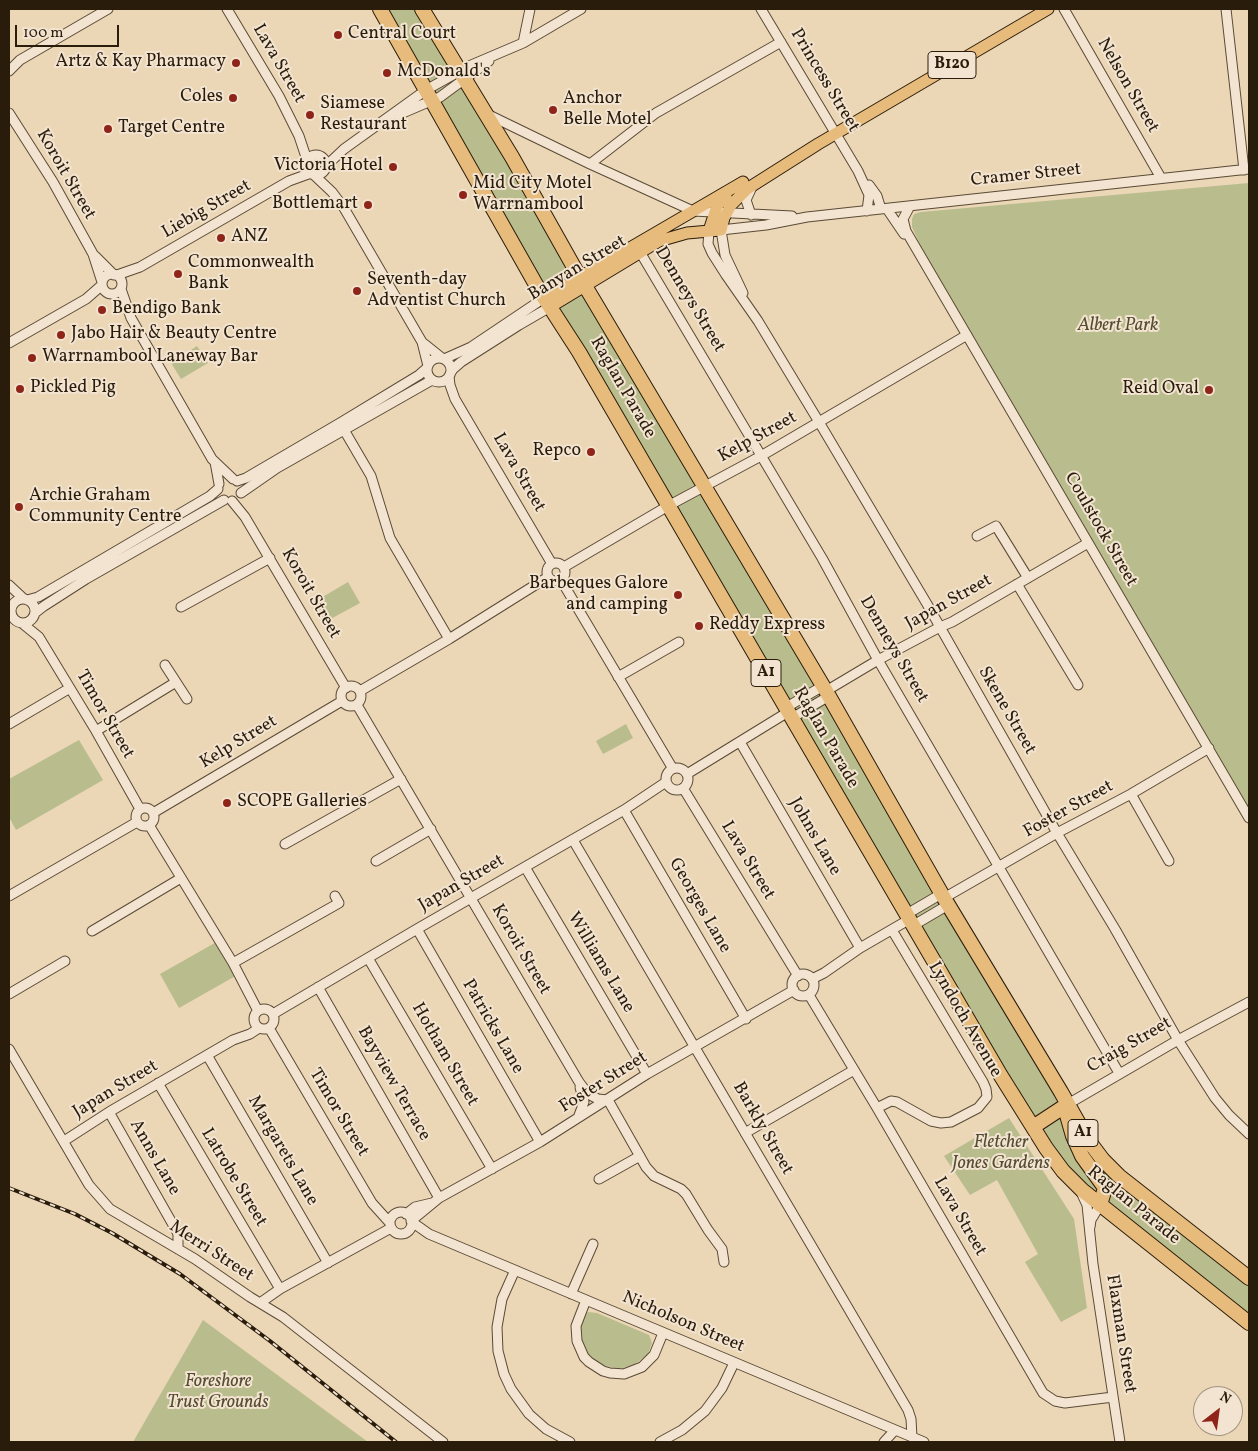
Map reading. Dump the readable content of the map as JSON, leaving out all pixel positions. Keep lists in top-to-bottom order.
{
  "streets": {
    "highway": ["Raglan Parade", "A1", "Craig Street"],
    "main road": ["B120", "Banyan Street"],
    "street": [
      "Lava Street",
      "Princess Street",
      "Nelson Street",
      "Koroit Street",
      "Cramer Street",
      "Liebig Street",
      "Denneys Street",
      "Kelp Street",
      "Coulstock Street",
      "Japan Street",
      "Skene Street",
      "Timor Street",
      "Foster Street",
      "Johns Lane",
      "Georges Lane",
      "Williams Lane",
      "Lyndoch Avenue",
      "Patricks Lane",
      "Hotham Street",
      "Bayview Terrace",
      "Barkly Street",
      "Margarets Lane",
      "Anns Lane",
      "Latrobe Street",
      "Merri Street",
      "Nicholson Street",
      "Flaxman Street"
    ]
  },
  "crossings": [
    ["Lava Street", "Liebig Street"],
    ["Lava Street", "Banyan Street"],
    ["Lava Street", "Kelp Street"],
    ["Lava Street", "Japan Street"],
    ["Lava Street", "Foster Street"],
    ["Lava Street", "Lyndoch Avenue"],
    ["Lava Street", "Flaxman Street"],
    ["B120", "Princess Street"],
    ["B120", "Cramer Street"],
    ["B120", "Banyan Street"],
    ["B120", "Skene Street"],
    ["Princess Street", "Cramer Street"],
    ["Princess Street", "Coulstock Street"],
    ["Nelson Street", "Cramer Street"],
    ["Koroit Street", "Liebig Street"],
    ["Koroit Street", "Kelp Street"],
    ["Koroit Street", "Japan Street"],
    ["Koroit Street", "Foster Street"],
    ["Cramer Street", "Banyan Street"],
    ["Cramer Street", "Coulstock Street"],
    ["Cramer Street", "Skene Street"],
    ["Banyan Street", "Denneys Street"],
    ["Banyan Street", "Raglan Parade"],
    ["Banyan Street", "Skene Street"],
    ["Denneys Street", "Kelp Street"],
    ["Denneys Street", "Japan Street"],
    ["Denneys Street", "Foster Street"],
    ["Denneys Street", "Craig Street"],
    ["Raglan Parade", "Kelp Street"],
    ["Raglan Parade", "Japan Street"],
    ["Raglan Parade", "Foster Street"],
    ["Raglan Parade", "Craig Street"],
    ["Raglan Parade", "Flaxman Street"],
    ["Kelp Street", "Coulstock Street"],
    ["Kelp Street", "Skene Street"],
    ["Kelp Street", "Timor Street"],
    ["Coulstock Street", "Japan Street"],
    ["Coulstock Street", "Foster Street"],
    ["Japan Street", "Skene Street"],
    ["Japan Street", "Timor Street"],
    ["Japan Street", "Johns Lane"],
    ["Japan Street", "Georges Lane"],
    ["Japan Street", "Williams Lane"],
    ["Japan Street", "Patricks Lane"],
    ["Japan Street", "Hotham Street"],
    ["Japan Street", "Bayview Terrace"],
    ["Japan Street", "Barkly Street"],
    ["Japan Street", "Margarets Lane"],
    ["Japan Street", "Anns Lane"],
    ["Japan Street", "Latrobe Street"],
    ["Japan Street", "Merri Street"],
    ["Skene Street", "Foster Street"],
    ["Skene Street", "Craig Street"],
    ["Timor Street", "Foster Street"],
    ["Timor Street", "Nicholson Street"],
    ["Foster Street", "Georges Lane"],
    ["Foster Street", "Williams Lane"],
    ["Foster Street", "Patricks Lane"],
    ["Foster Street", "Hotham Street"],
    ["Foster Street", "Bayview Terrace"],
    ["Foster Street", "Barkly Street"],
    ["Foster Street", "Nicholson Street"],
    ["Barkly Street", "Nicholson Street"],
    ["Anns Lane", "Merri Street"]
  ],
  "parks": ["Albert Park", "Fletcher Jones Gardens", "Foreshore Trust Grounds"],
  "places": [
    "Central Court",
    "Artz & Kay Pharmacy",
    "McDonald's",
    "Coles",
    "Anchor Belle Motel",
    "Siamese Restaurant",
    "Target Centre",
    "Victoria Hotel",
    "Mid City Motel Warrnambool",
    "Bottlemart",
    "ANZ",
    "Commonwealth Bank",
    "Seventh-day Adventist Church",
    "Bendigo Bank",
    "Jabo Hair & Beauty Centre",
    "Warrnambool Laneway Bar",
    "Pickled Pig",
    "Reid Oval",
    "Repco",
    "Archie Graham Community Centre",
    "Barbeques Galore and camping",
    "Reddy Express",
    "SCOPE Galleries"
  ],
  "scale_bar": "100 m",
  "north": "top right"
}
